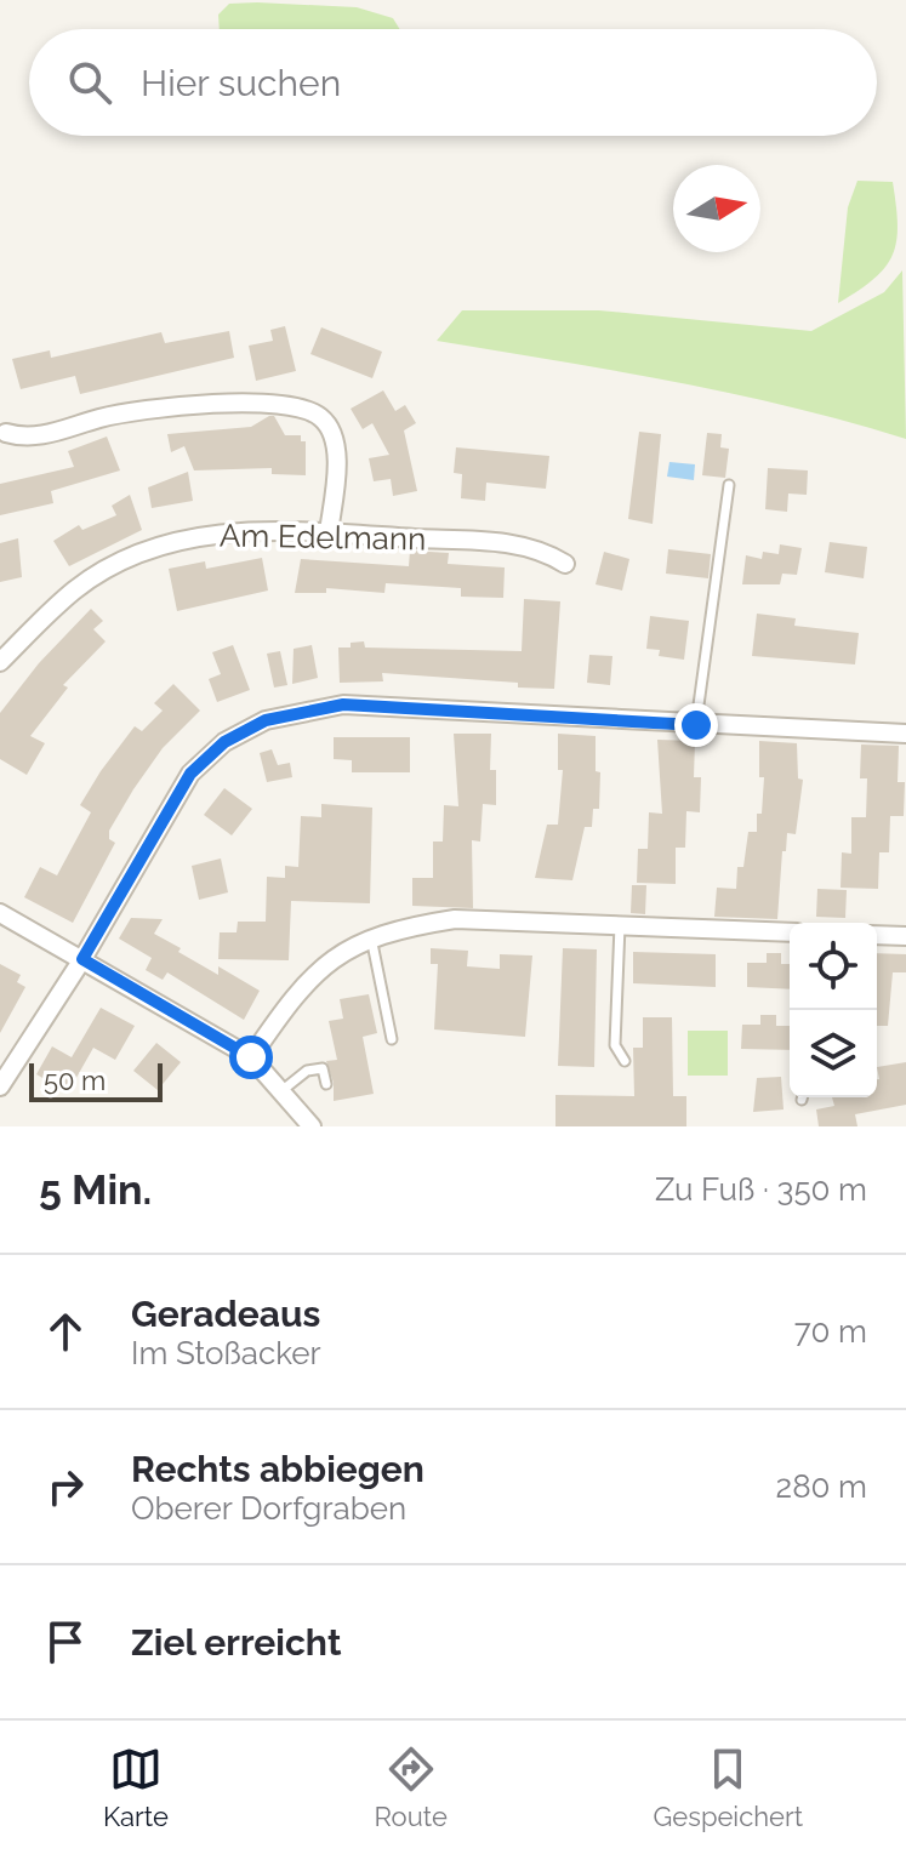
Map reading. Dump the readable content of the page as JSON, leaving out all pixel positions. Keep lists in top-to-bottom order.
{
  "streets": {
    "street": ["Am Edelmann"]
  },
  "scale_bar": "50 m",
  "north": "right",
  "page": {
    "search": "Hier suchen",
    "scale": "50 m",
    "heading": ["5 Min.", "Zu Fuß · 350 m"],
    "list": [
      ["Geradeaus", "Im Stoßacker", "70 m"],
      ["Rechts abbiegen", "Oberer Dorfgraben", "280 m"],
      "Ziel erreicht"
    ],
    "nav": ["Karte", "Route", "Gespeichert"]
  }
}
